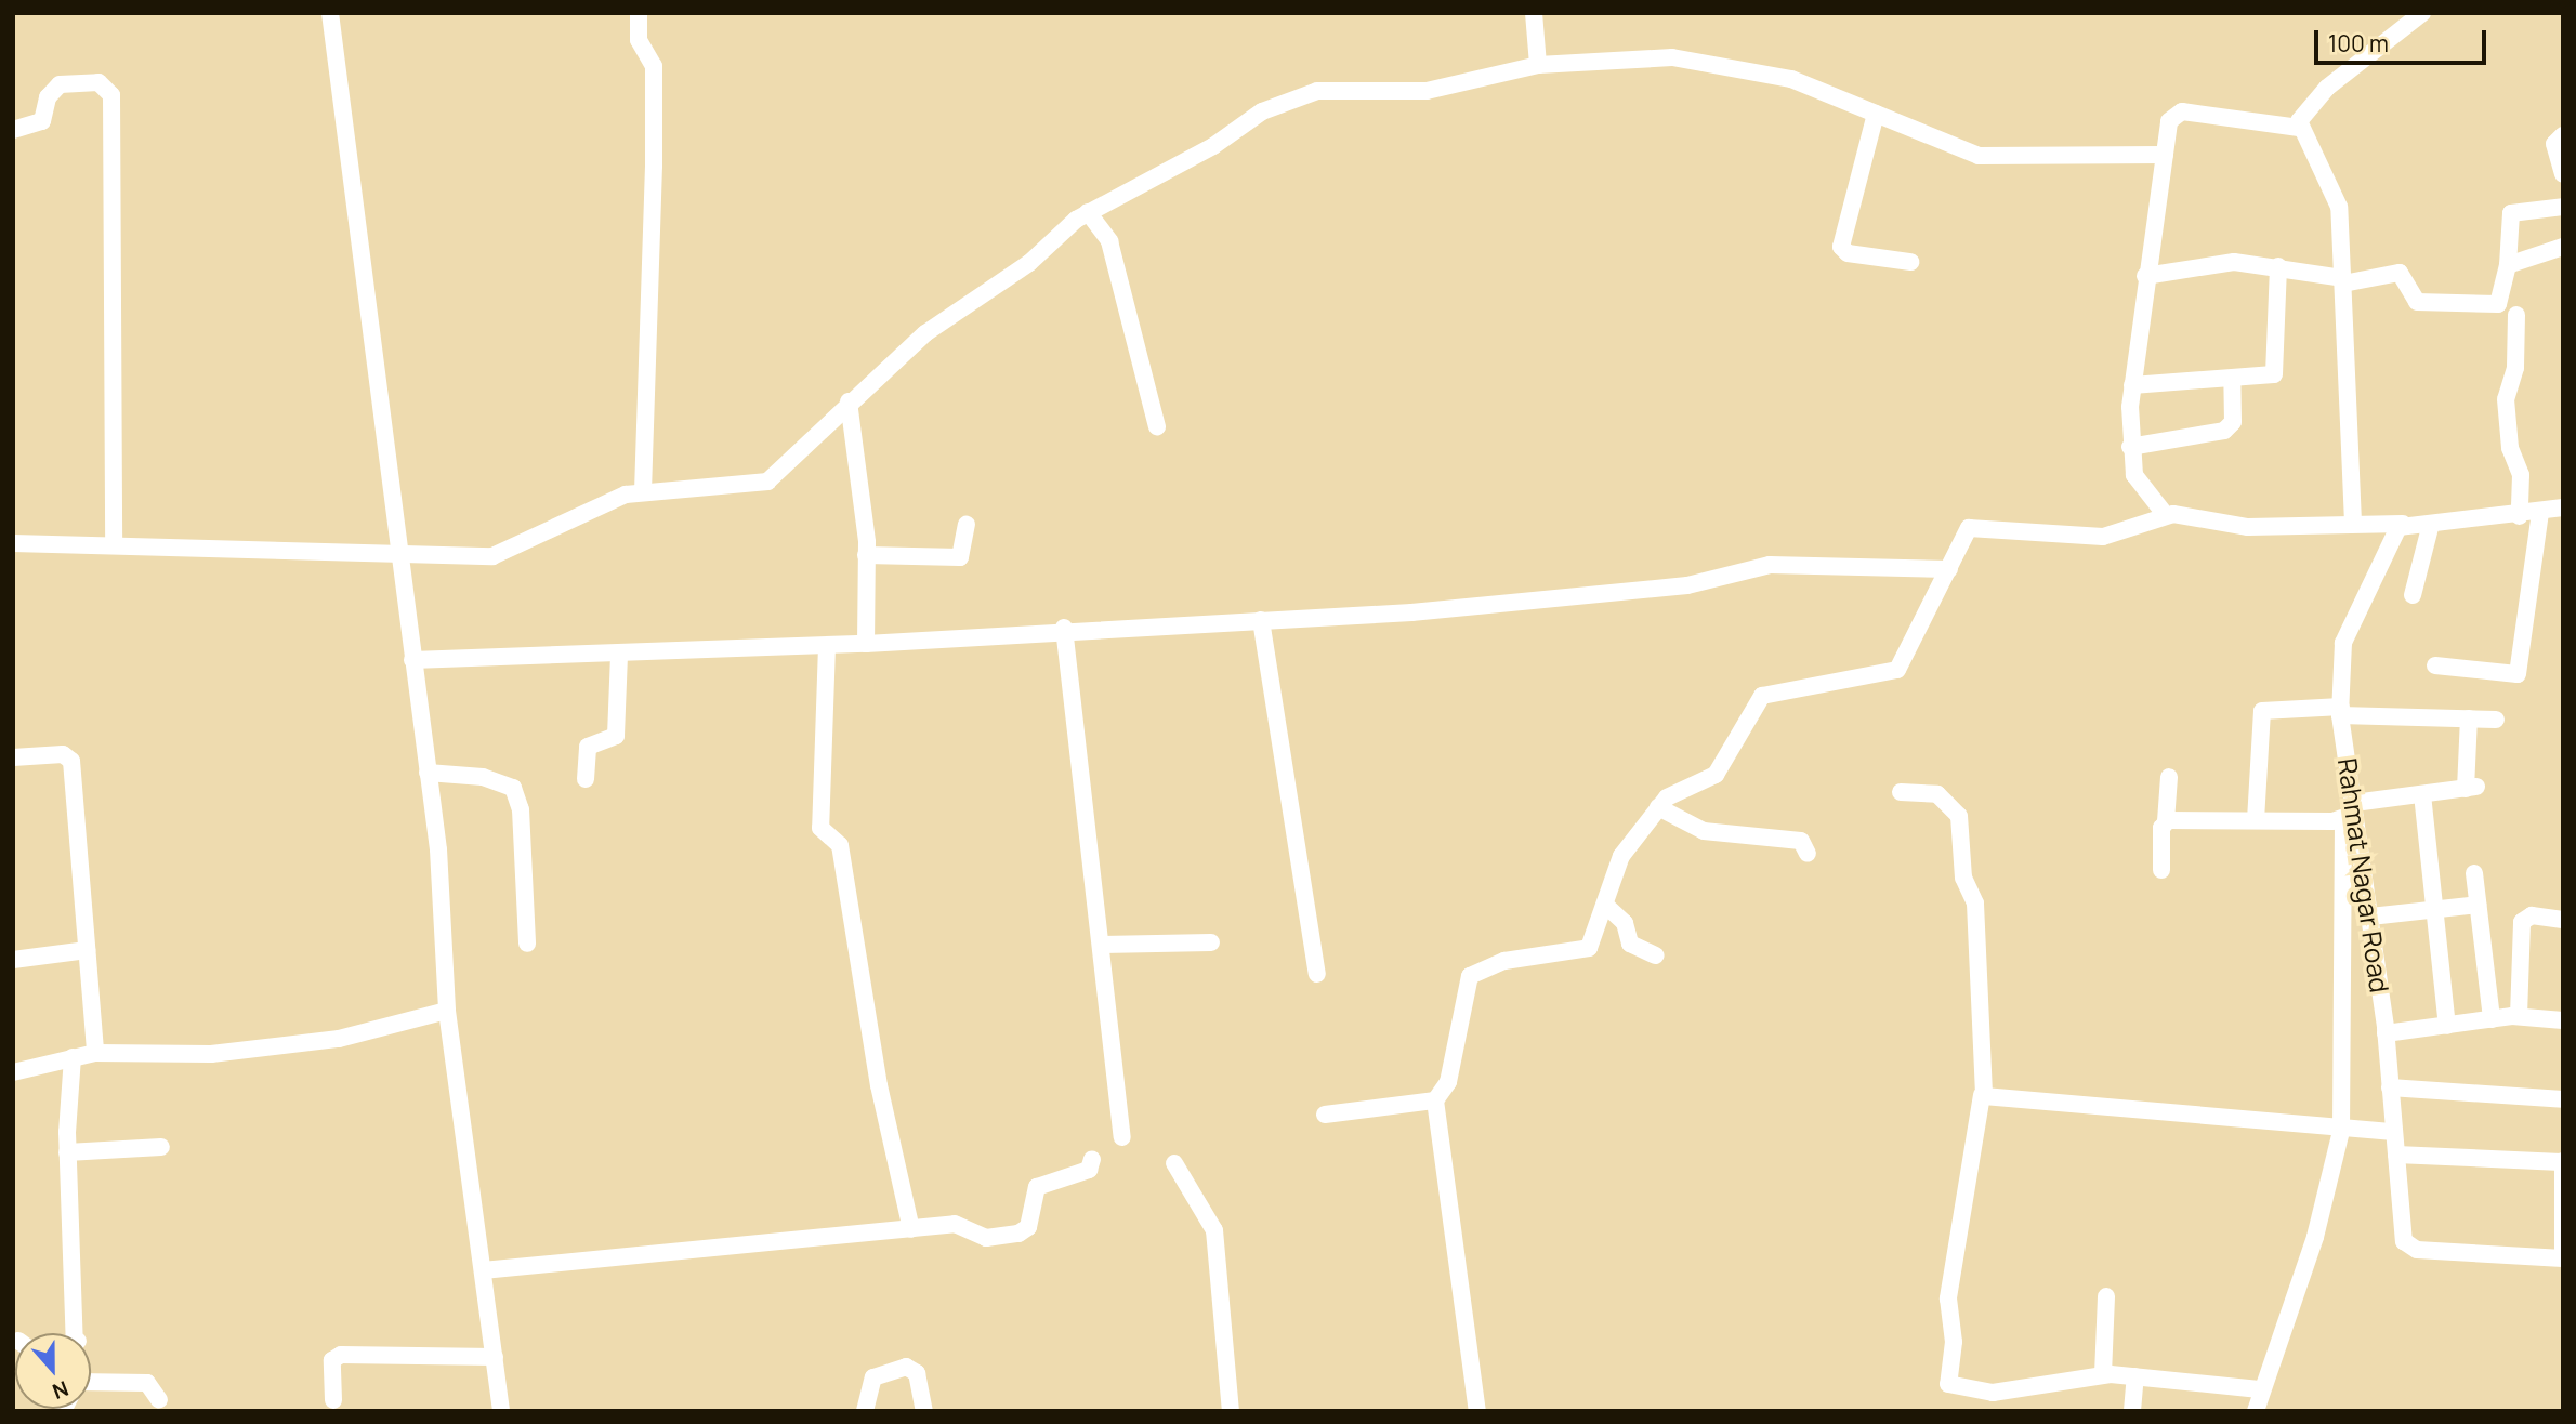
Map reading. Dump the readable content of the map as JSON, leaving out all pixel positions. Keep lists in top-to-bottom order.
{
  "streets": {
    "street": ["Rahmat Nagar Road"]
  },
  "scale_bar": "100 m",
  "north": "bottom"
}
